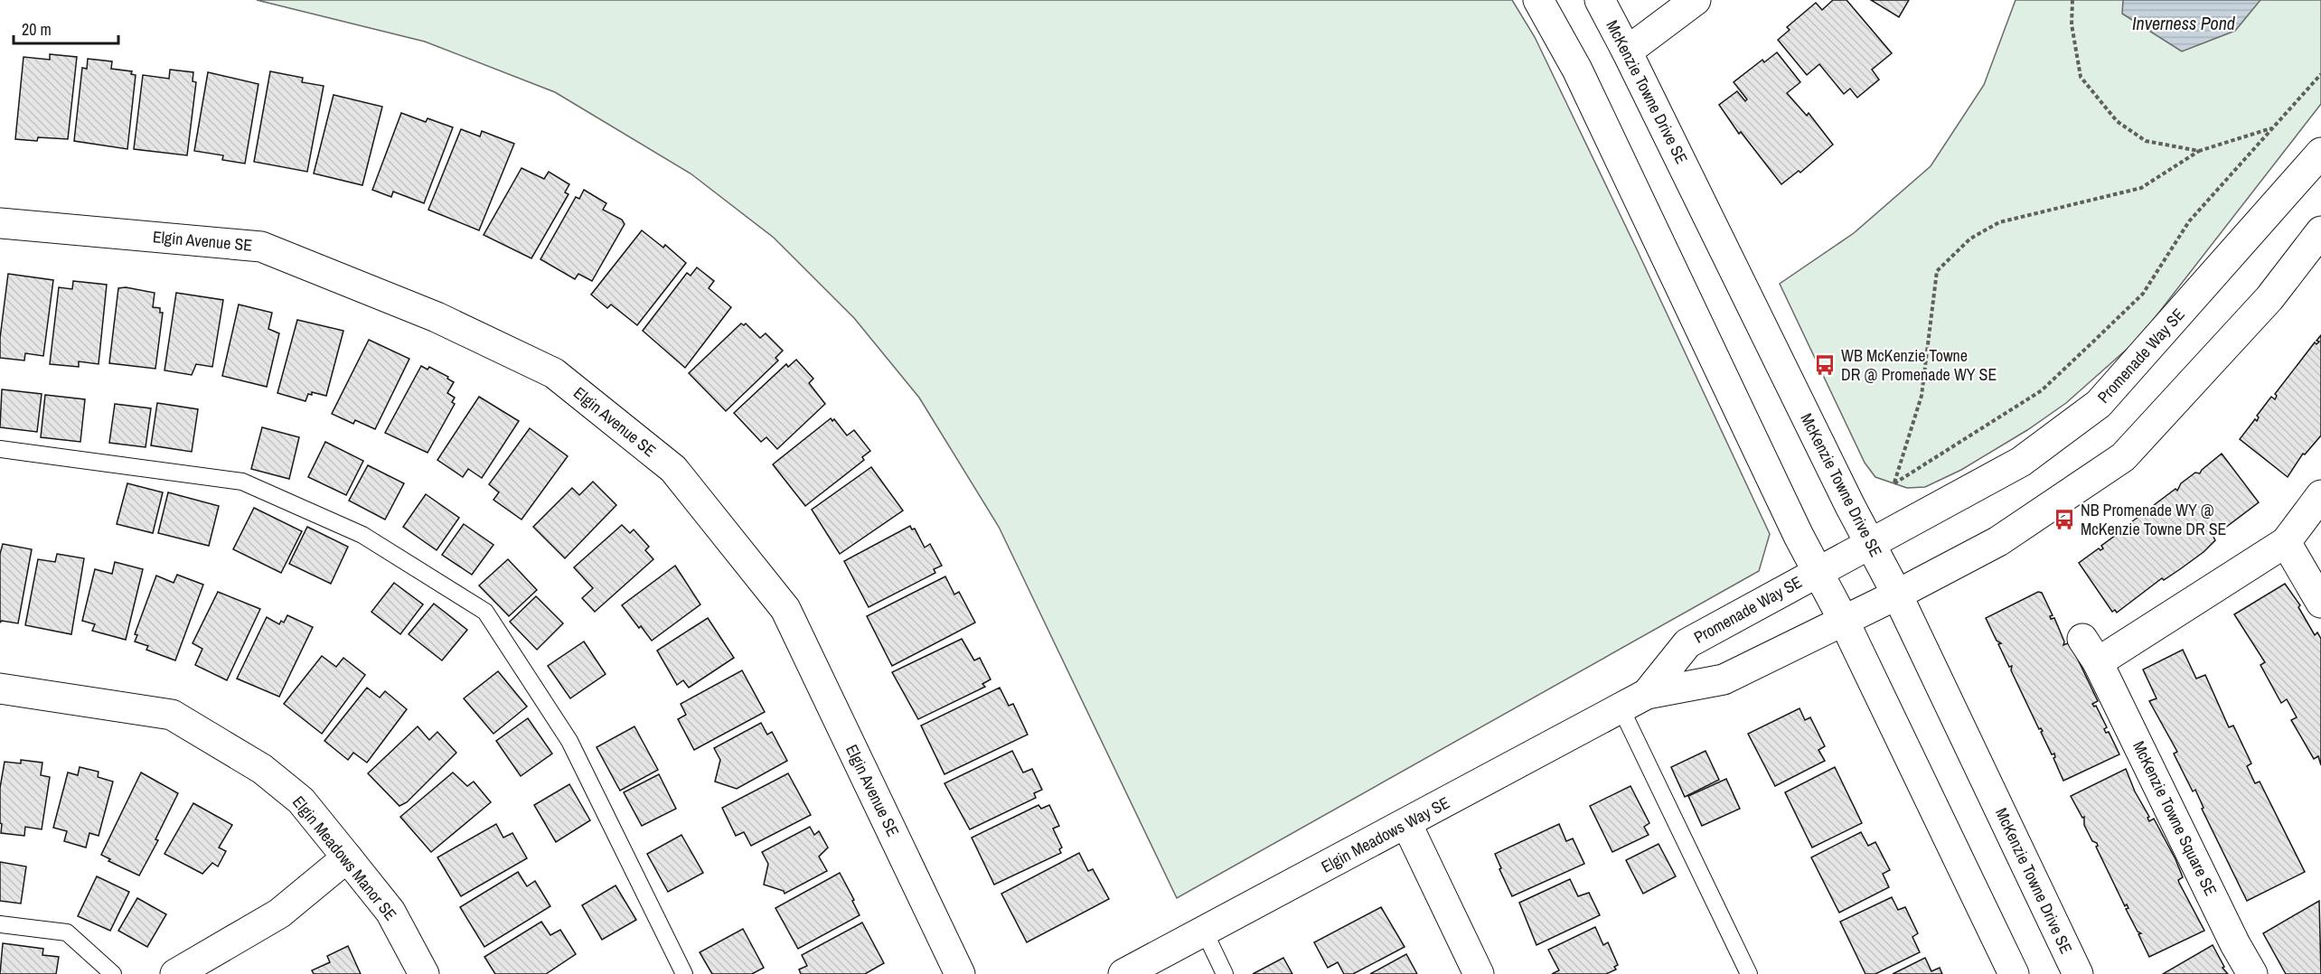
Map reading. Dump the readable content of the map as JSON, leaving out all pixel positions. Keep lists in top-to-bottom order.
{
  "streets": {
    "street": [
      "McKenzie Towne Drive SE",
      "Elgin Avenue SE",
      "Promenade Way SE",
      "McKenzie Towne Square SE",
      "Elgin Meadows Way SE",
      "Elgin Meadows Manor SE"
    ]
  },
  "crossings": [
    ["McKenzie Towne Drive SE", "Promenade Way SE"],
    ["Promenade Way SE", "Elgin Meadows Way SE"]
  ],
  "water": ["Inverness Pond"],
  "places": {
    "bus stop": ["WB McKenzie Towne DR @ Promenade WY SE", "NB Promenade WY @ McKenzie Towne DR SE"]
  },
  "scale_bar": "20 m"
}
